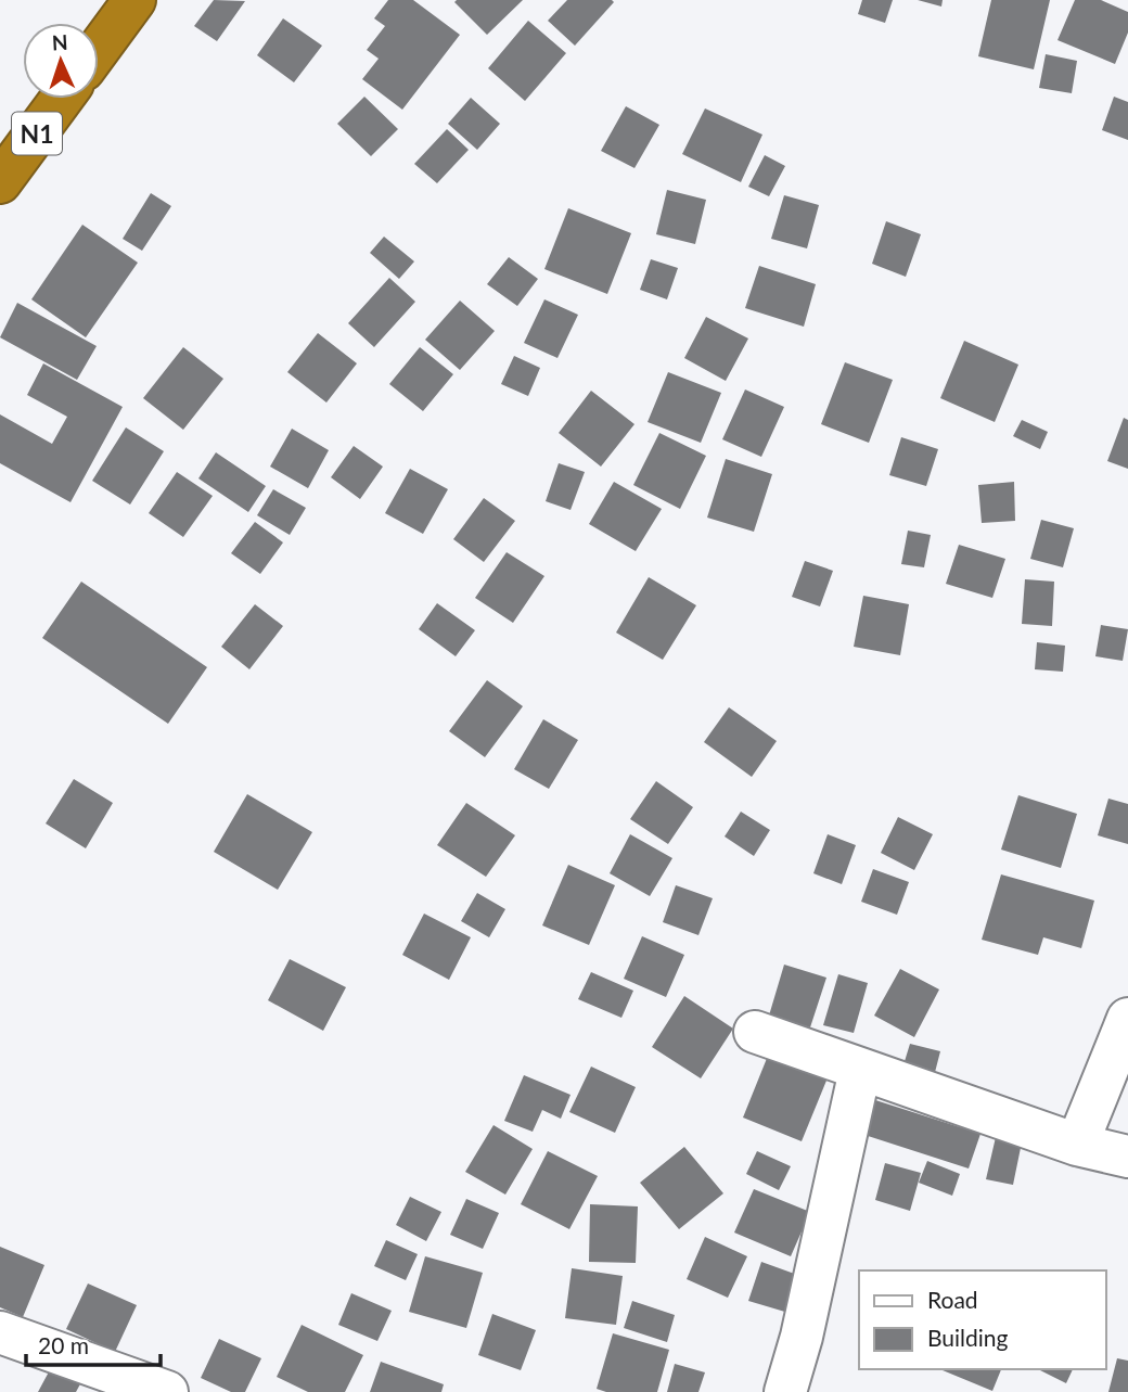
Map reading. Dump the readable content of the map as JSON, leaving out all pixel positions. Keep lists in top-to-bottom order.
{
  "streets": {
    "highway": ["N1"]
  },
  "legend": ["Road", "Building"],
  "scale_bar": "20 m",
  "north": "top"
}
